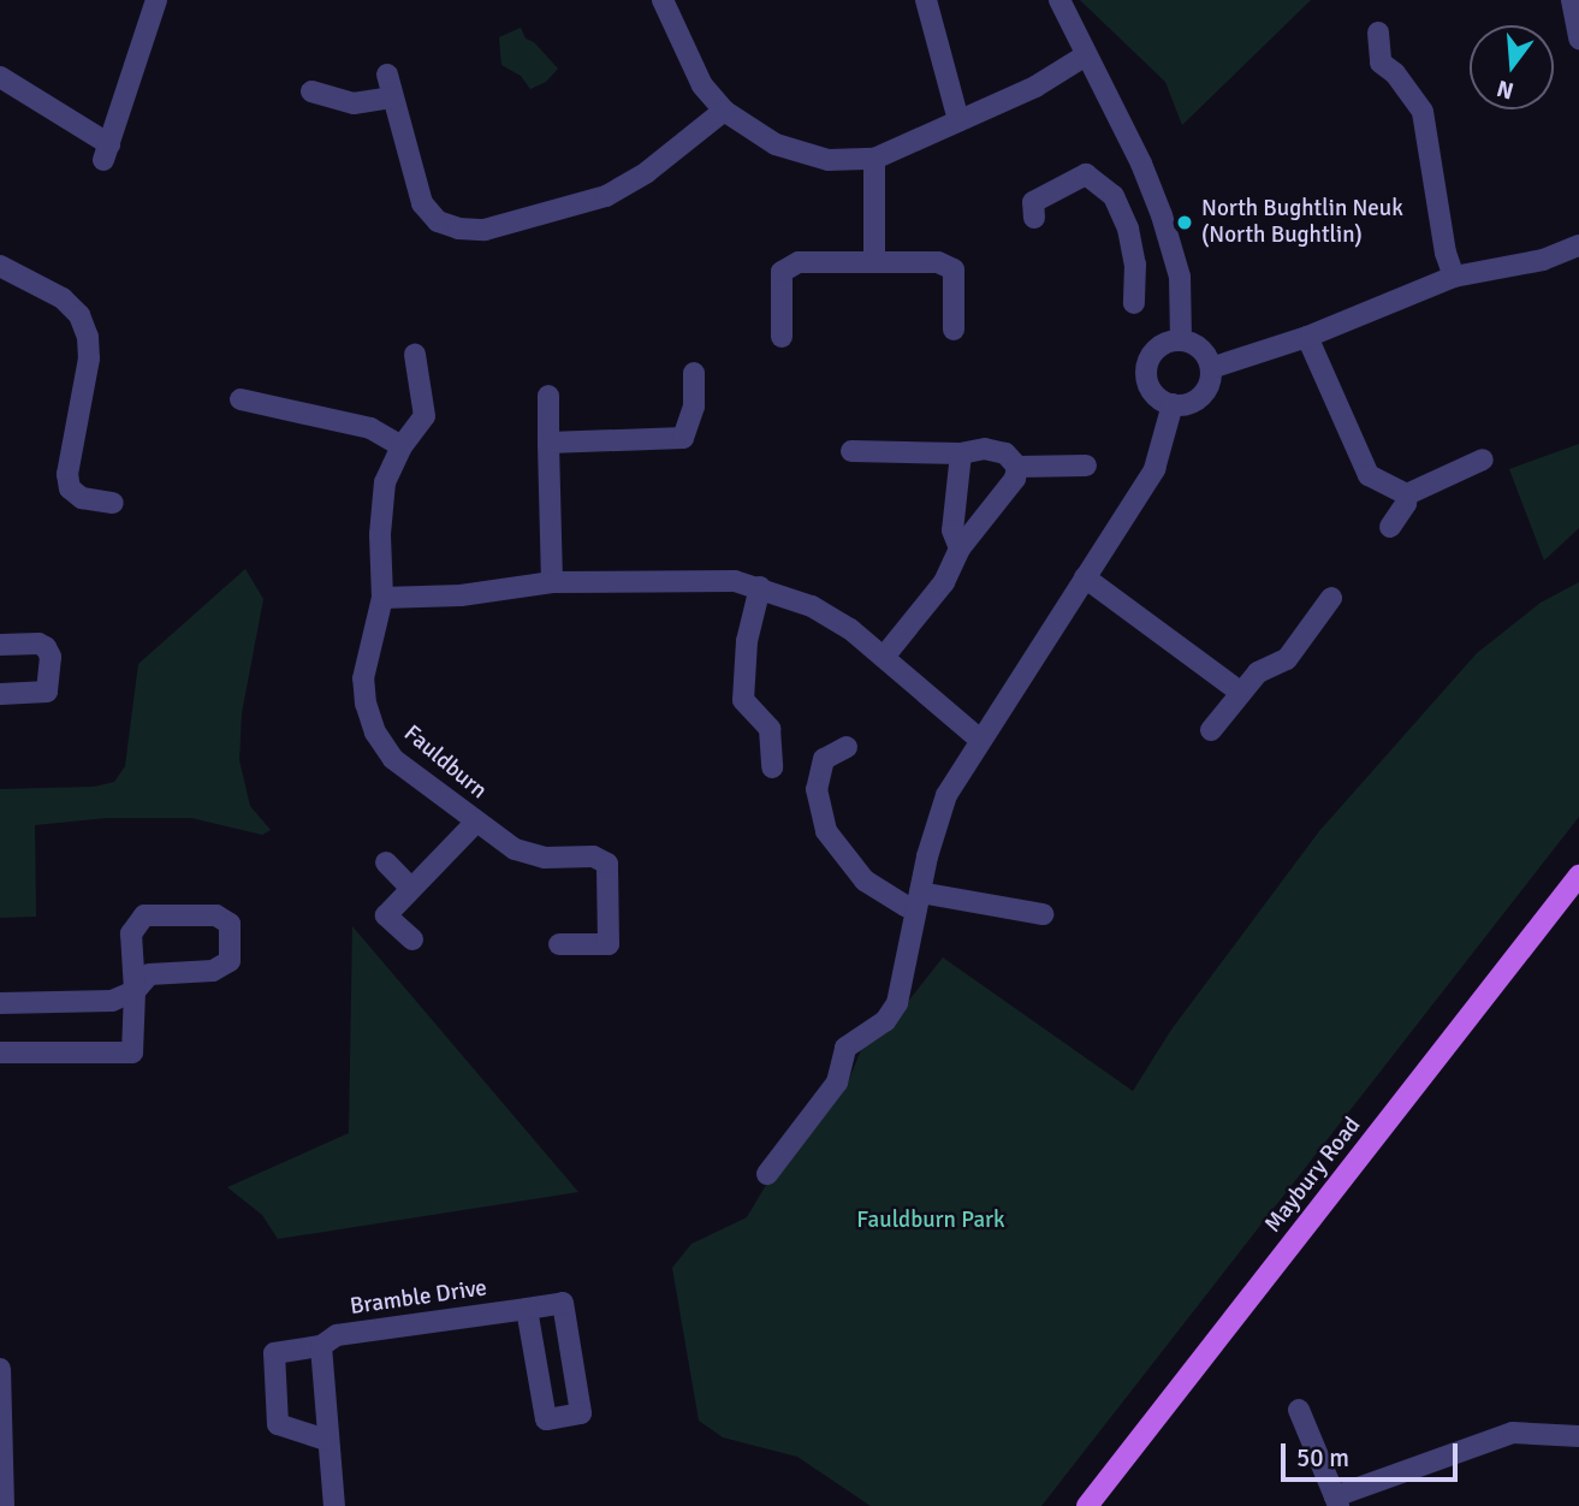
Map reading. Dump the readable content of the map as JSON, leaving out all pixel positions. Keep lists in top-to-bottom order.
{
  "streets": {
    "main road": ["Maybury Road"],
    "street": ["Fauldburn", "Bramble Drive"]
  },
  "parks": ["Fauldburn Park"],
  "places": ["North Bughtlin Neuk (North Bughtlin)"],
  "scale_bar": "50 m",
  "north": "bottom"
}
